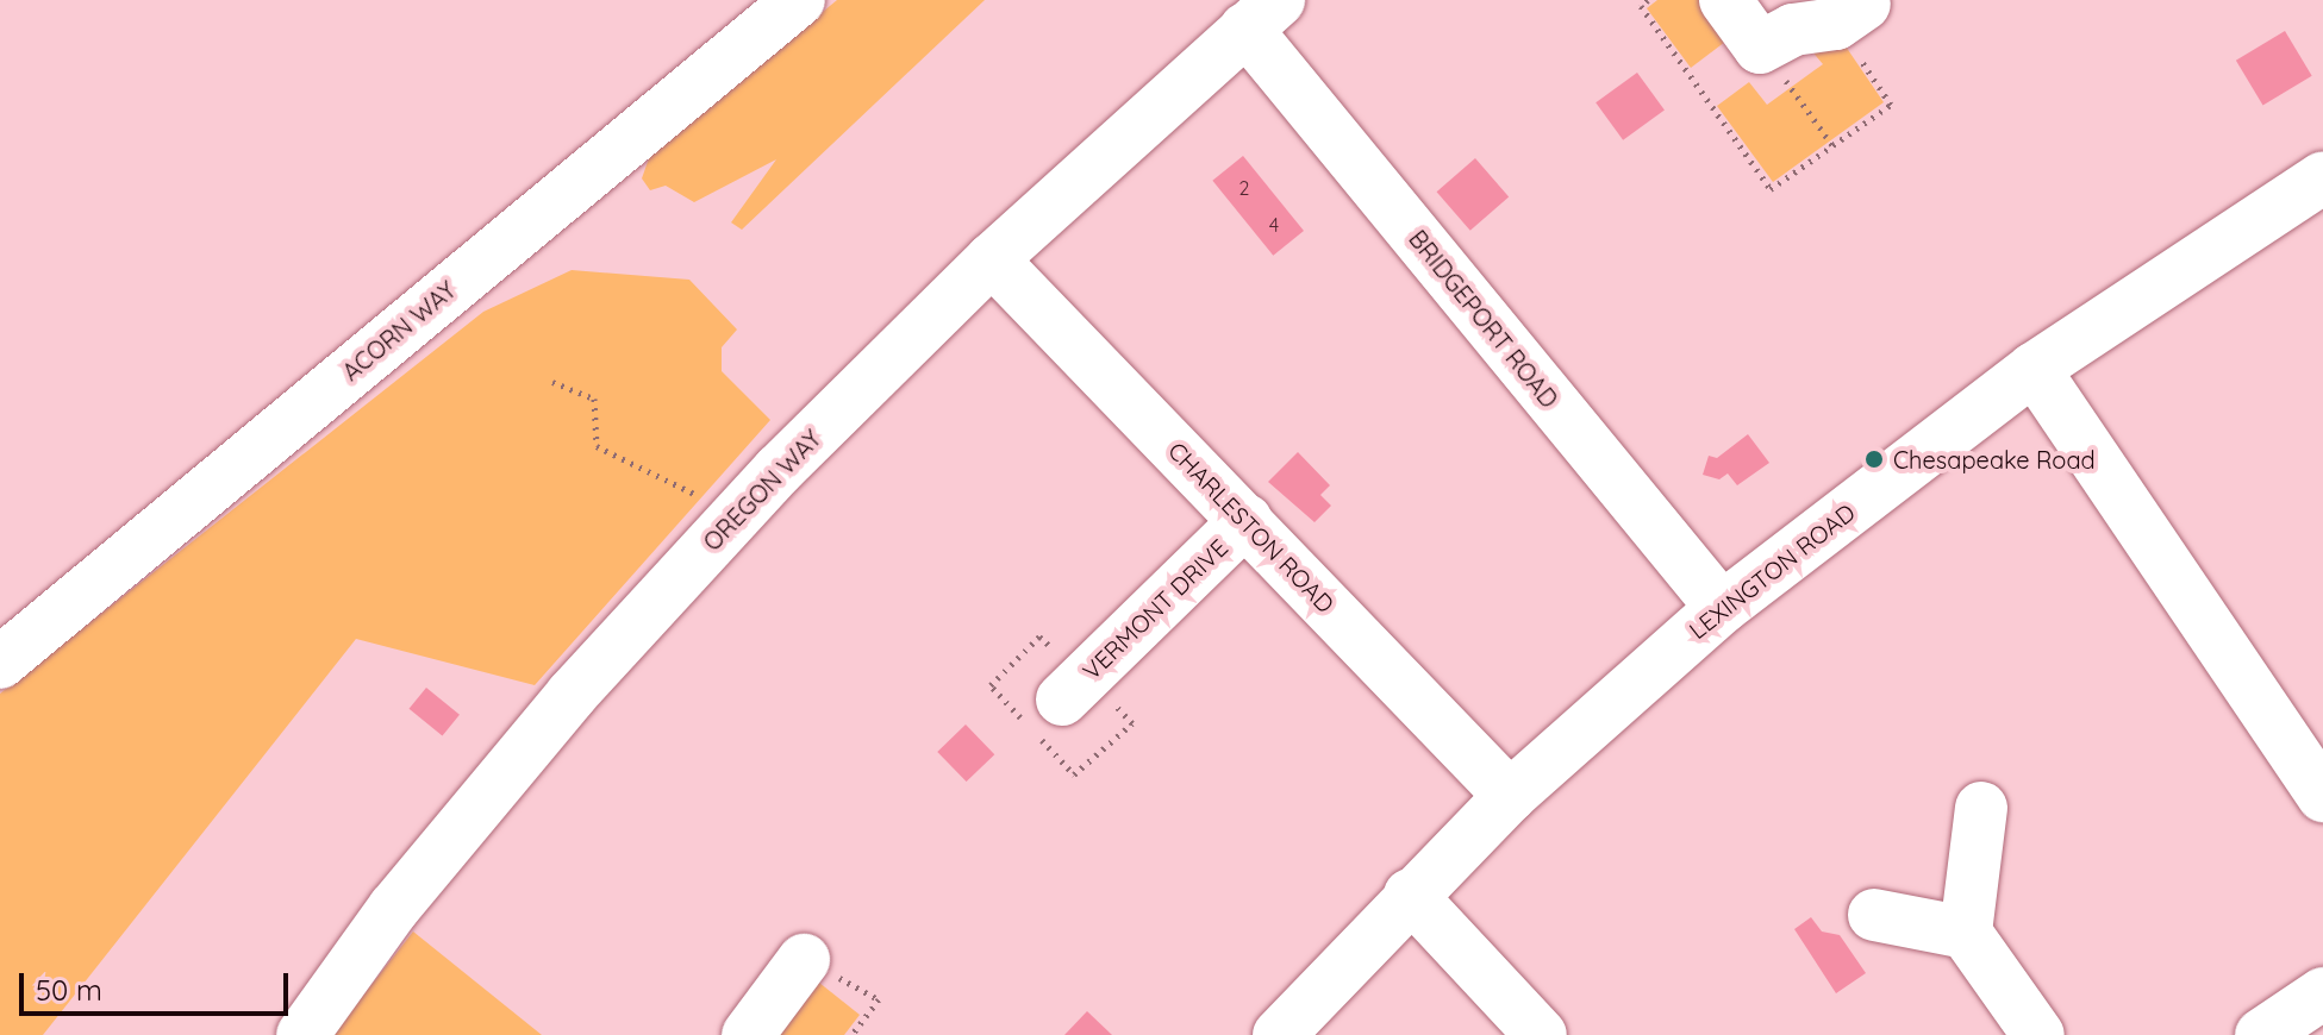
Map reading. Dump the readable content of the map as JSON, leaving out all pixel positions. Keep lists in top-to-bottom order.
{
  "streets": {
    "street": [
      "BRIDGEPORT ROAD",
      "ACORN WAY",
      "OREGON WAY",
      "CHARLESTON ROAD",
      "LEXINGTON ROAD",
      "VERMONT DRIVE"
    ]
  },
  "crossings": [
    ["BRIDGEPORT ROAD", "OREGON WAY"],
    ["BRIDGEPORT ROAD", "LEXINGTON ROAD"],
    ["OREGON WAY", "CHARLESTON ROAD"],
    ["CHARLESTON ROAD", "LEXINGTON ROAD"],
    ["CHARLESTON ROAD", "VERMONT DRIVE"]
  ],
  "places": ["Chesapeake Road"],
  "house_numbers": ["2", "4"],
  "scale_bar": "50 m"
}
